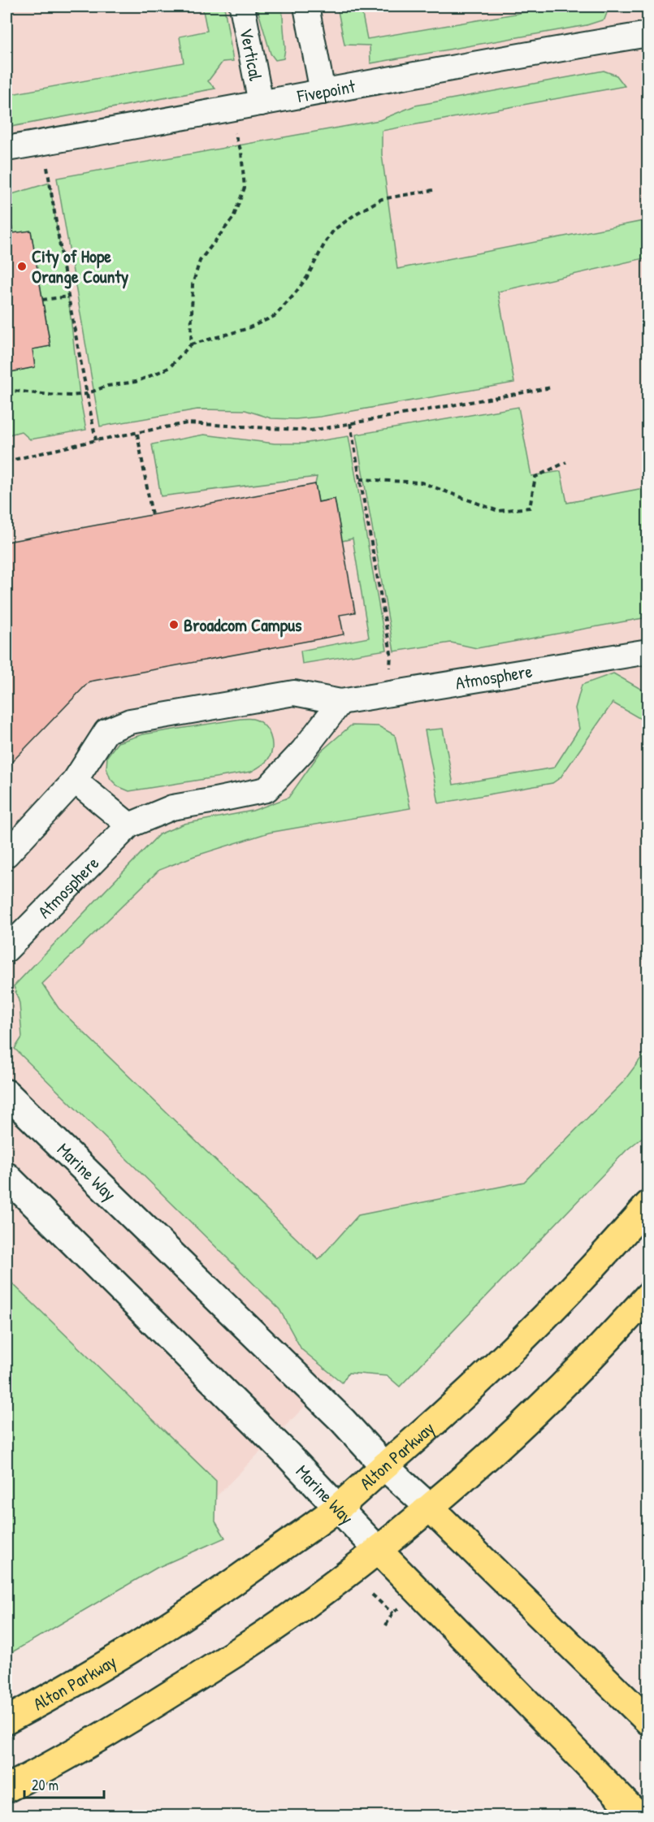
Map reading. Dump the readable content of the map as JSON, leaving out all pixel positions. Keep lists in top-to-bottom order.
{
  "streets": {
    "main road": ["Marine Way", "Alton Parkway"],
    "street": ["Vertical", "Fivepoint", "Atmosphere"]
  },
  "crossings": [
    ["Vertical", "Fivepoint"],
    ["Marine Way", "Alton Parkway"]
  ],
  "places": ["City of Hope Orange County", "Broadcom Campus"],
  "scale_bar": "20 m"
}
